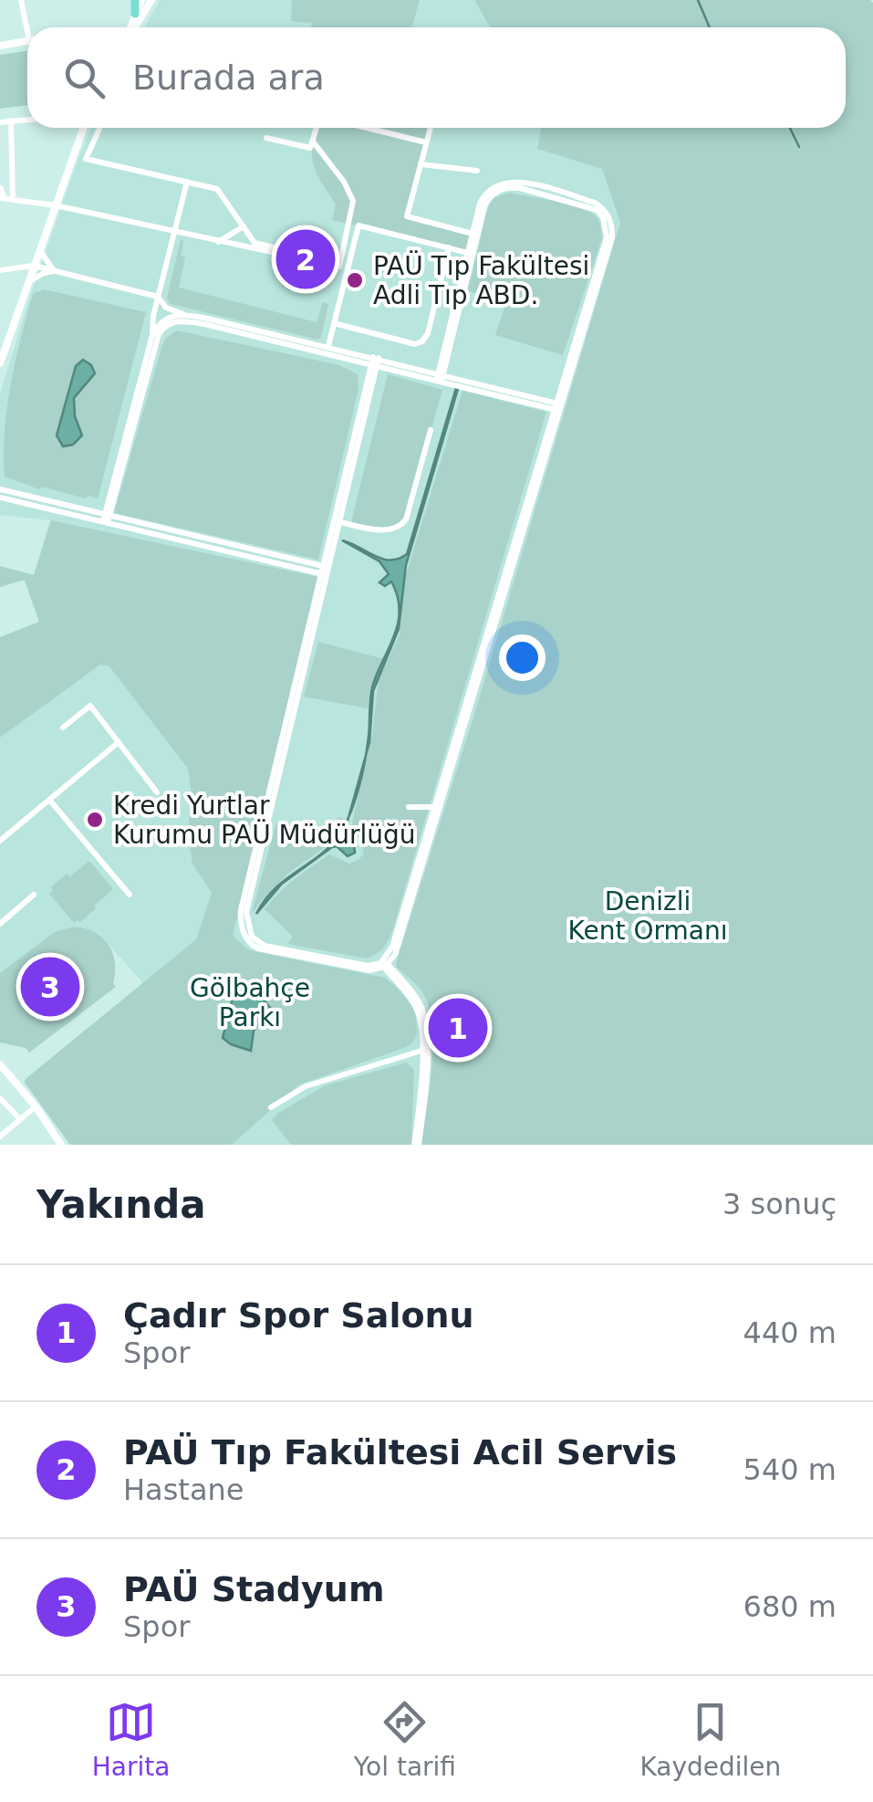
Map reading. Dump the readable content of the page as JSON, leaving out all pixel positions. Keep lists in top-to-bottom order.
{
  "parks": ["Denizli Kent Ormanı", "Gölbahçe Parkı"],
  "places": ["PAÜ Tıp Fakültesi Adli Tıp ABD.", "Kredi Yurtlar Kurumu PAÜ Müdürlüğü"],
  "page": {
    "search": "Burada ara",
    "pins": ["2", "3", "1"],
    "heading": ["Yakında", "3 sonuç"],
    "list": [
      {
        "mark": "1",
        "name": "Çadır Spor Salonu",
        "note": "Spor",
        "value": "440 m"
      },
      {
        "mark": "2",
        "name": "PAÜ Tıp Fakültesi Acil Servis",
        "note": "Hastane",
        "value": "540 m"
      },
      {
        "mark": "3",
        "name": "PAÜ Stadyum",
        "note": "Spor",
        "value": "680 m"
      }
    ],
    "nav": ["Harita", "Yol tarifi", "Kaydedilen"]
  }
}
